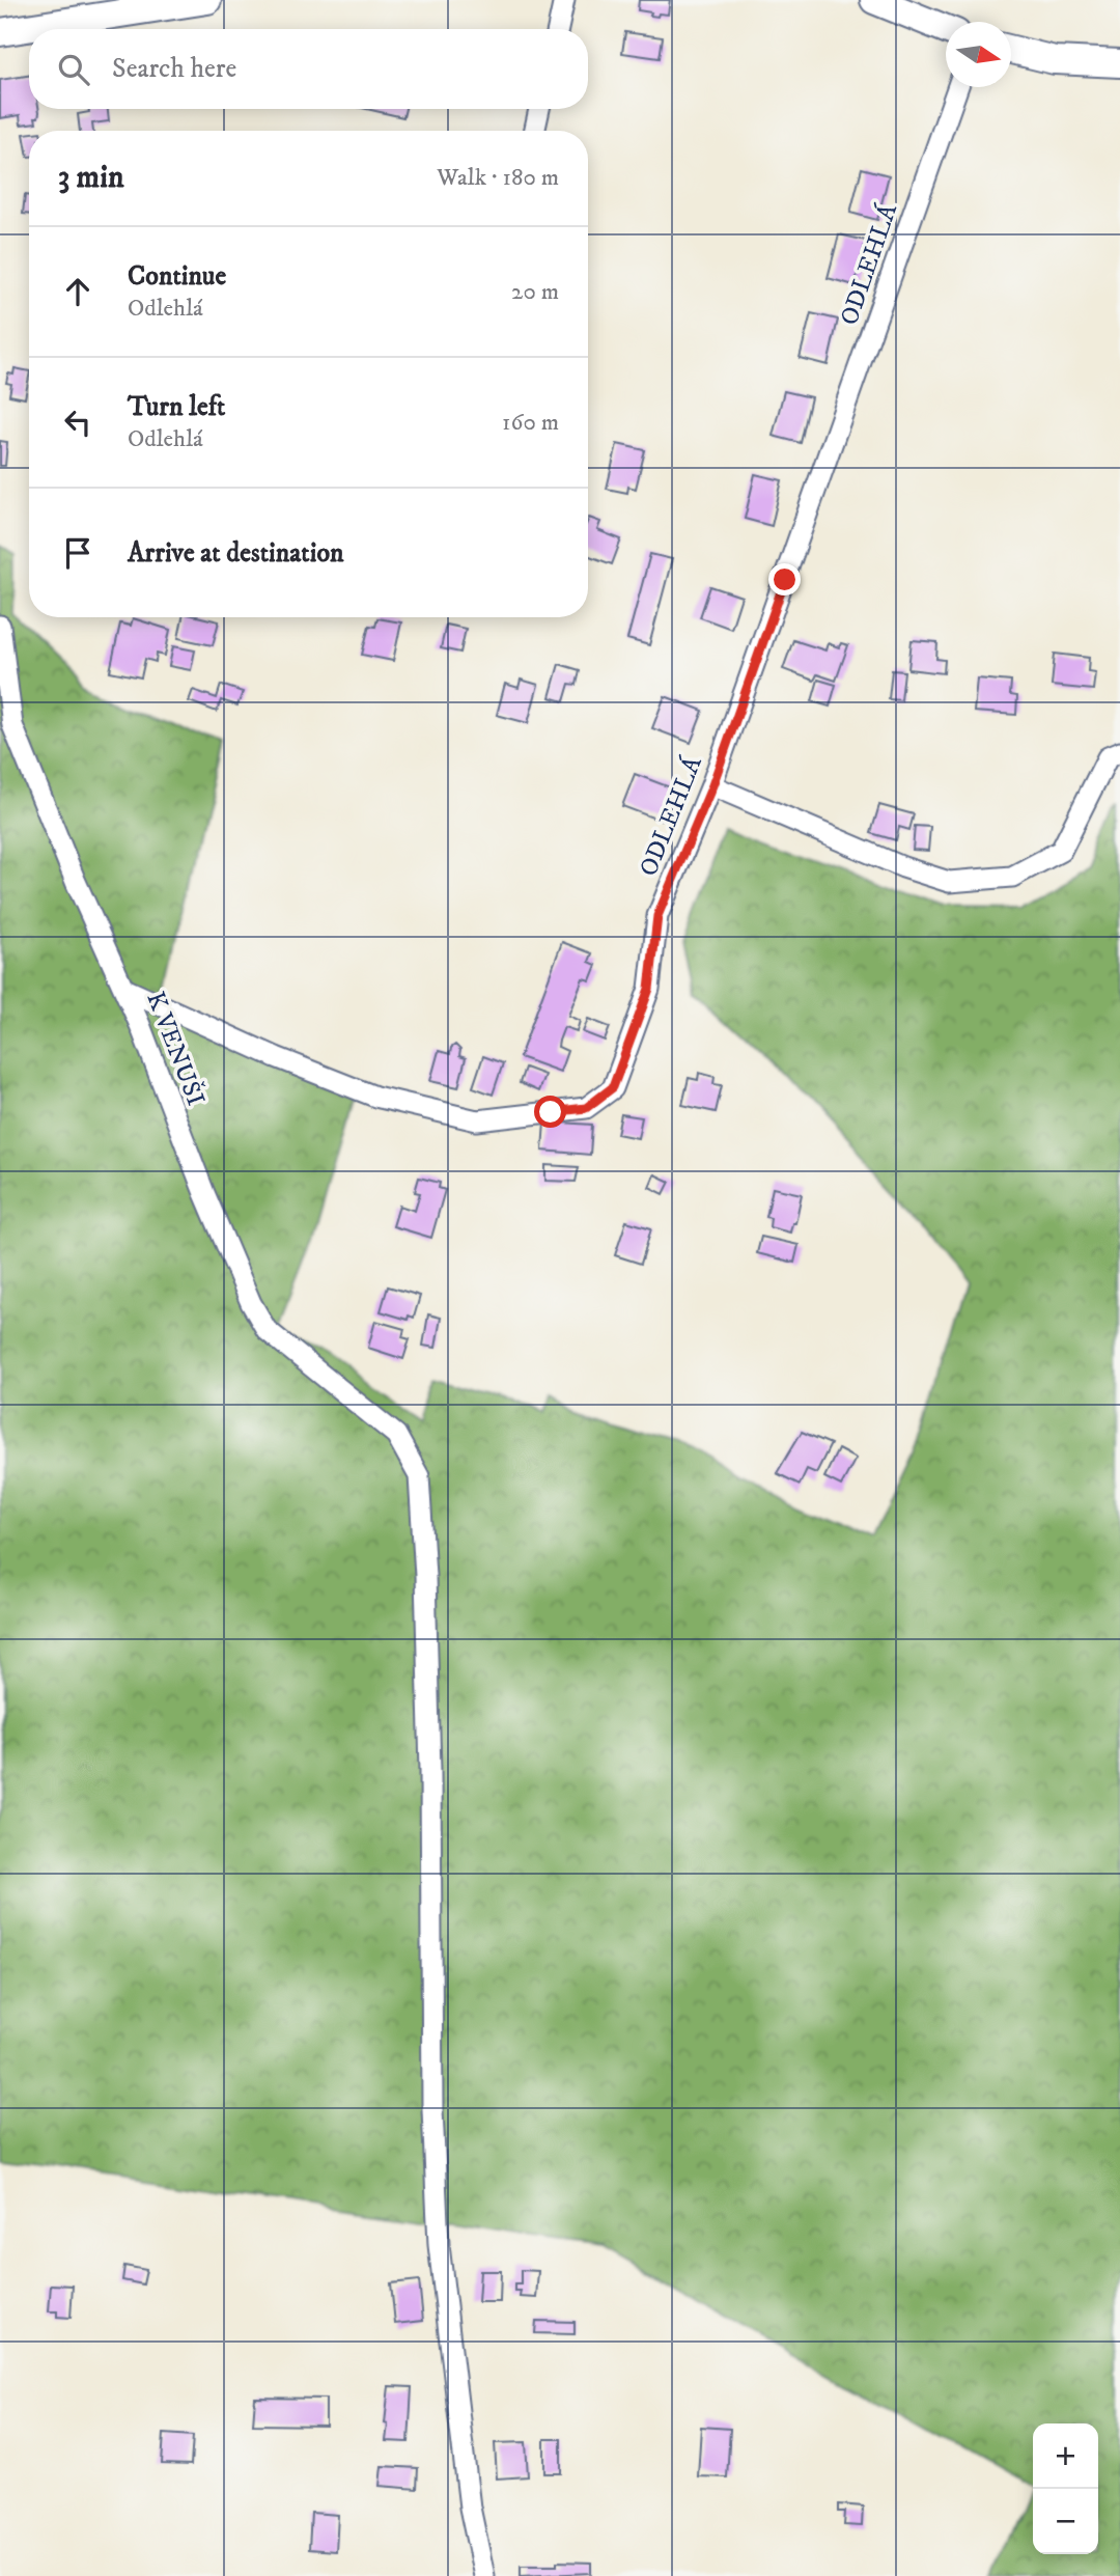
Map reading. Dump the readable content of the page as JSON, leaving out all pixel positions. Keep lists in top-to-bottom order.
{
  "streets": {
    "street": ["ODLEHLÁ", "K VENUŠI"]
  },
  "crossings": [
    ["ODLEHLÁ", "K VENUŠI"]
  ],
  "north": "right",
  "page": {
    "search": "Search here",
    "heading": ["3 min", "Walk · 180 m"],
    "list": [
      ["Continue", "Odlehlá", "20 m"],
      ["Turn left", "Odlehlá", "160 m"],
      "Arrive at destination"
    ],
    "map_buttons": ["+", "−"]
  }
}
